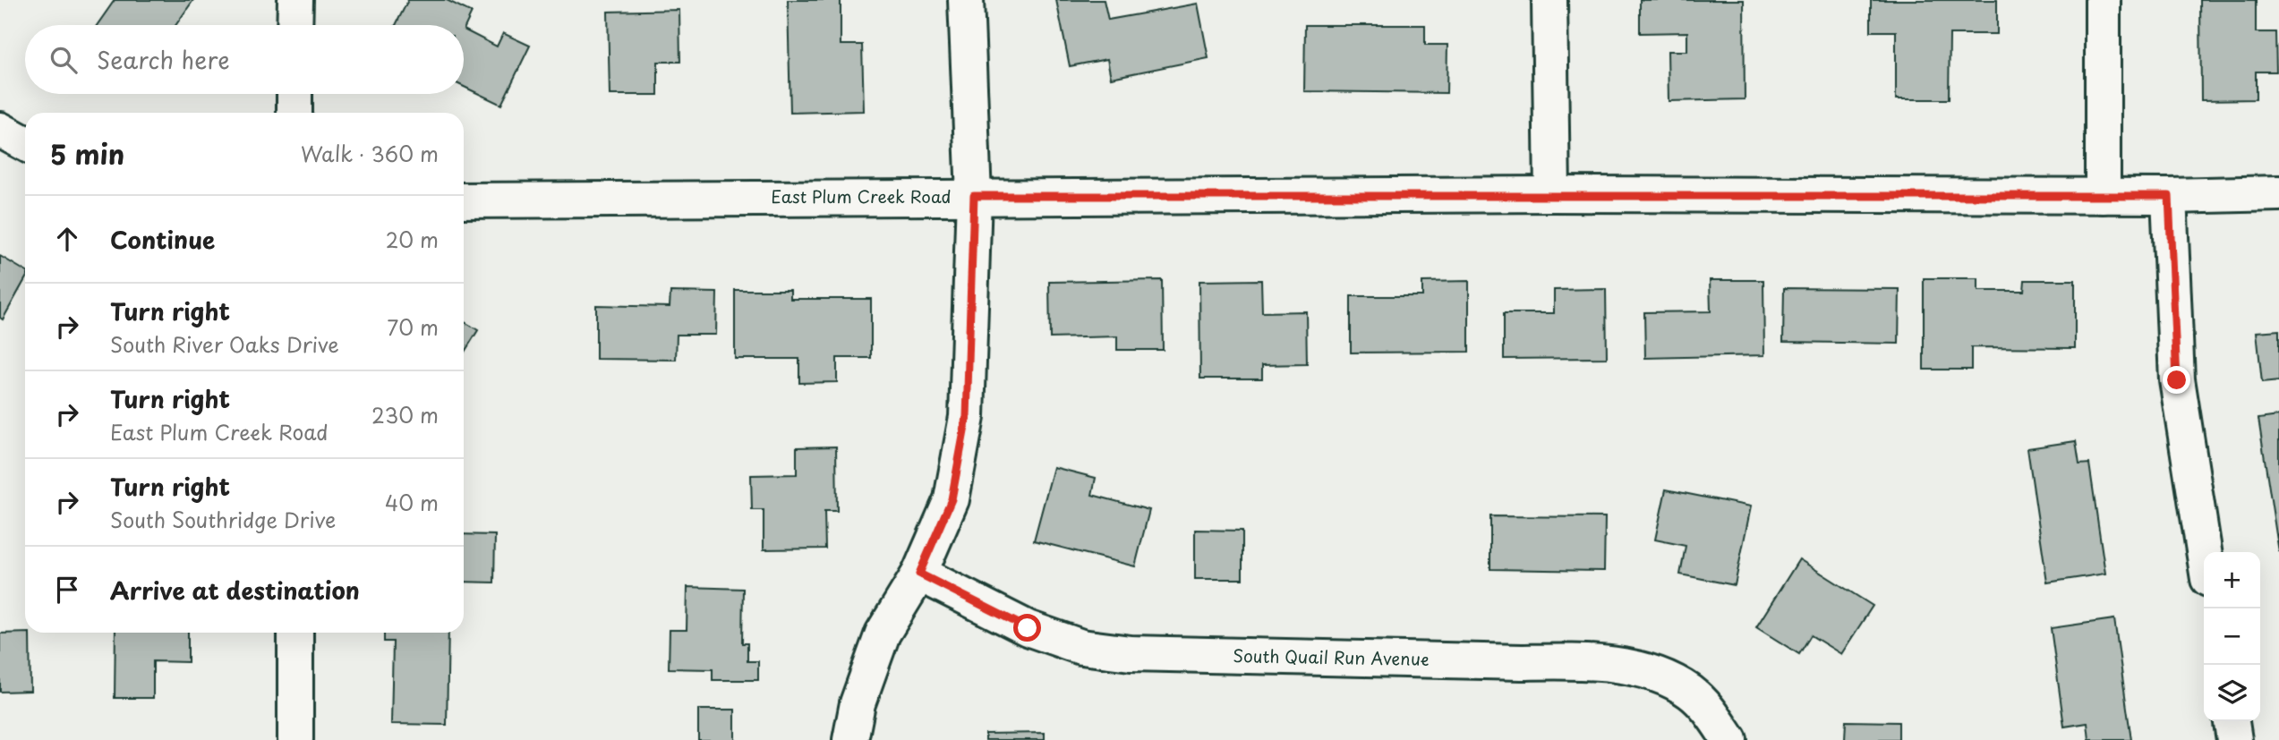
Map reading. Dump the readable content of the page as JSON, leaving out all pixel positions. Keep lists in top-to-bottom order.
{
  "streets": {
    "street": ["East Plum Creek Road", "South Quail Run Avenue"]
  },
  "page": {
    "search": "Search here",
    "heading": ["5 min", "Walk · 360 m"],
    "list": [
      ["Continue", "20 m"],
      ["Turn right", "South River Oaks Drive", "70 m"],
      ["Turn right", "East Plum Creek Road", "230 m"],
      ["Turn right", "South Southridge Drive", "40 m"],
      "Arrive at destination"
    ],
    "map_buttons": ["+", "−"]
  }
}
